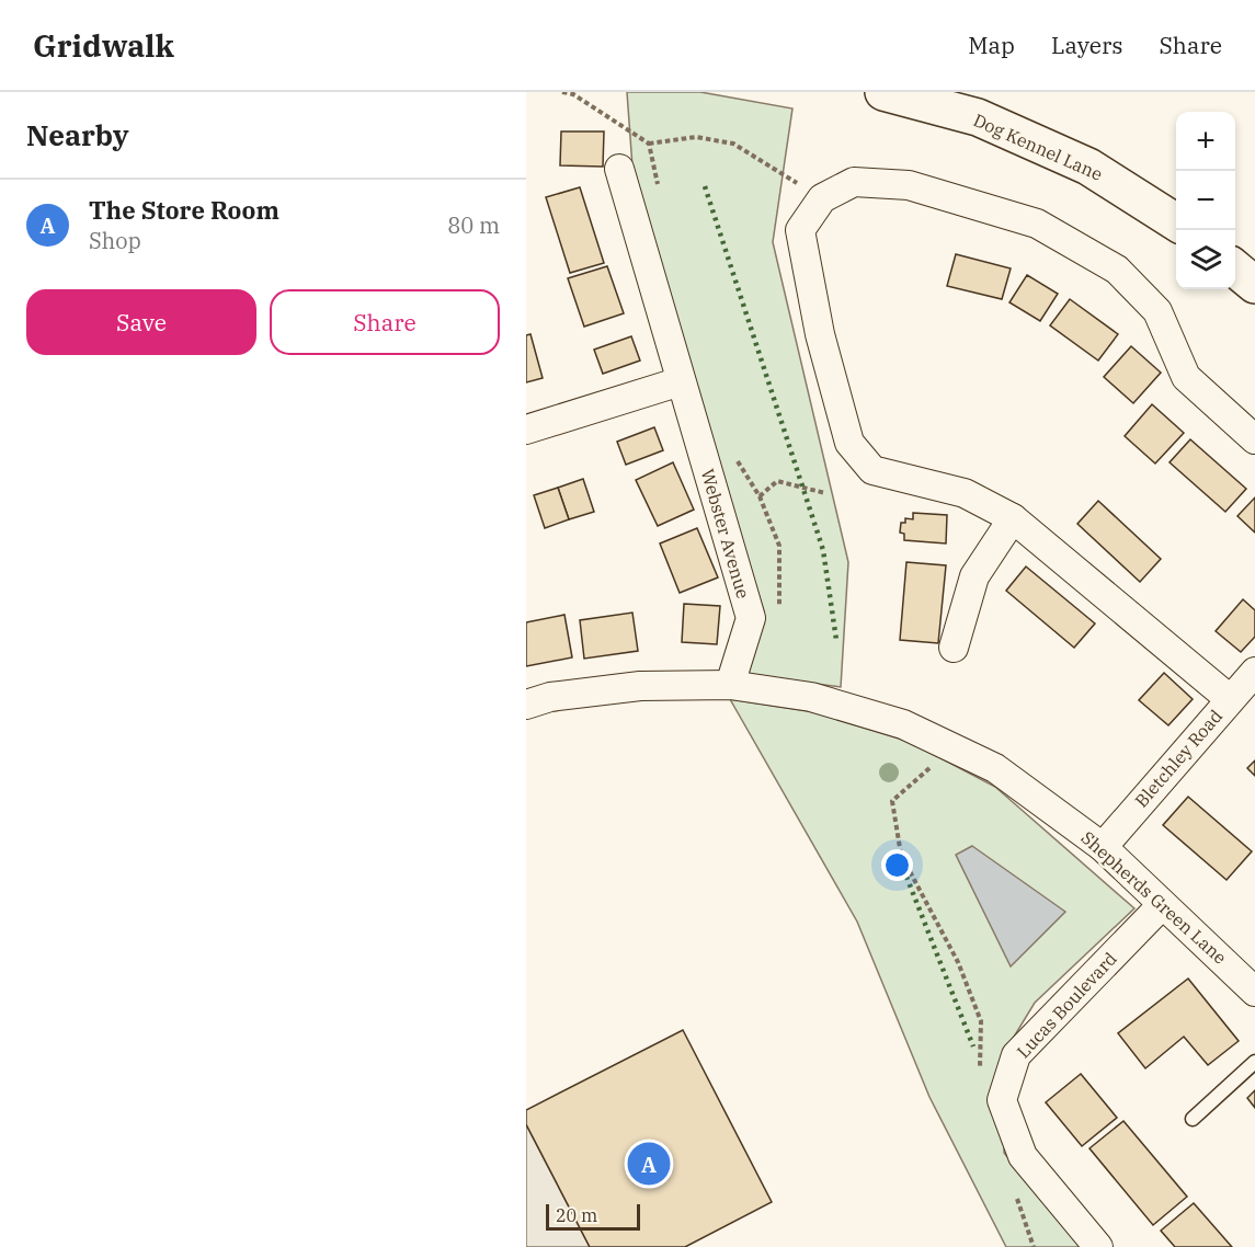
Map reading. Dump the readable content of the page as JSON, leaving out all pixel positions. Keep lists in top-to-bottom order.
{
  "streets": {
    "street": [
      "Dog Kennel Lane",
      "Webster Avenue",
      "Bletchley Road",
      "Shepherds Green Lane",
      "Lucas Boulevard"
    ]
  },
  "crossings": [
    ["Webster Avenue", "Shepherds Green Lane"],
    ["Bletchley Road", "Shepherds Green Lane"],
    ["Shepherds Green Lane", "Lucas Boulevard"]
  ],
  "scale_bar": "20 m",
  "page": {
    "header": "Gridwalk",
    "nav": ["Map", "Layers", "Share"],
    "heading": "Nearby",
    "map_buttons": ["+", "−"],
    "list": [
      {
        "mark": "A",
        "name": "The Store Room",
        "note": "Shop",
        "value": "80 m"
      }
    ],
    "buttons": ["Save", "Share"],
    "pins": "A",
    "scale": "20 m"
  }
}
